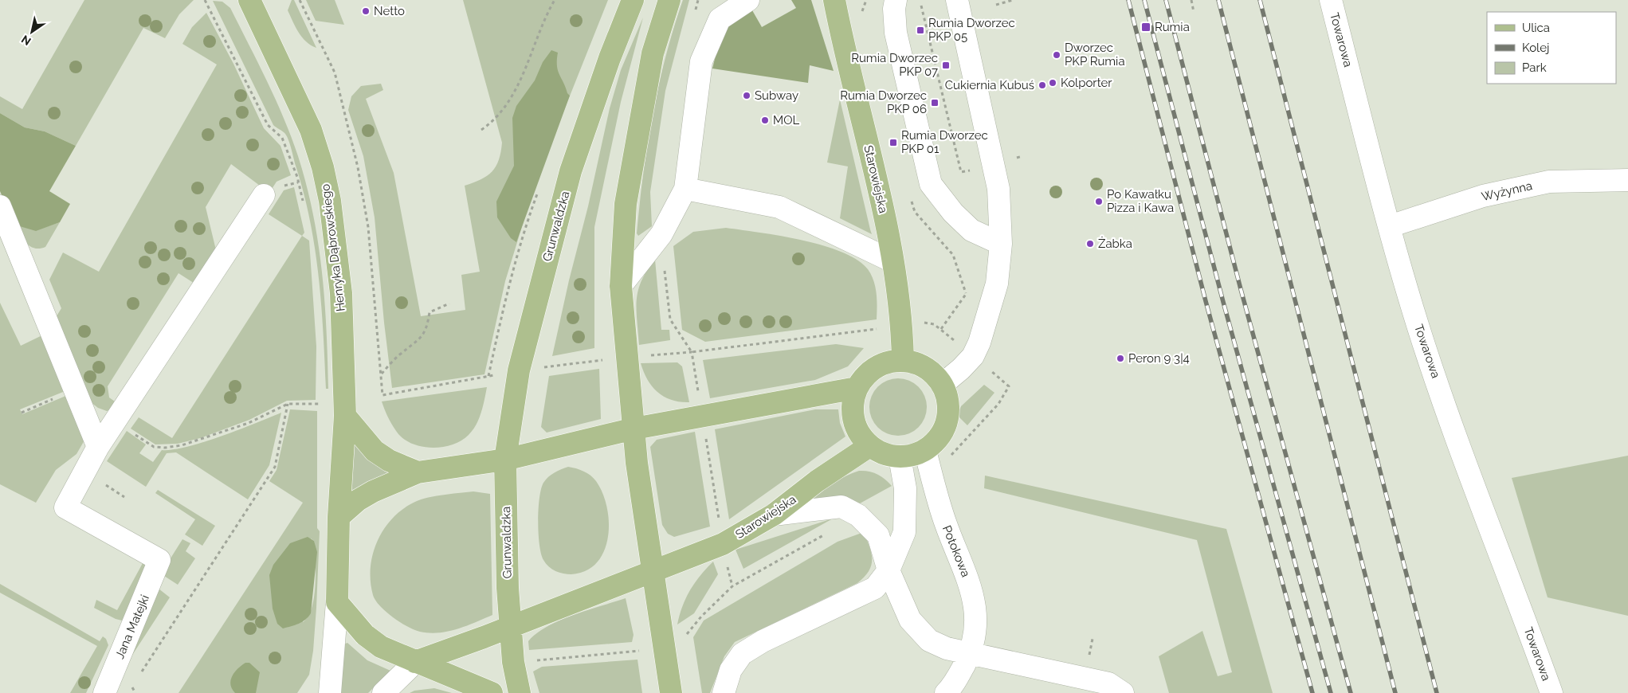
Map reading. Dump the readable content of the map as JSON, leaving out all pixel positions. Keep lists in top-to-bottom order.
{
  "streets": {
    "main road": ["Starowiejska", "Grunwaldzka", "Henryka Dąbrowskiego"],
    "street": [
      "Towarowa",
      "Wyżynna",
      "Potokowa",
      "Jana Matejki"
    ]
  },
  "crossings": [
    ["Towarowa", "Wyżynna"],
    ["Starowiejska", "Potokowa"]
  ],
  "places": {
    "other": [
      "Netto",
      "Dworzec PKP Rumia",
      "Kolporter",
      "Cukiernia Kubuś",
      "Subway",
      "MOL",
      "Po Kawałku Pizza i Kawa",
      "Żabka",
      "Peron 9 3|4"
    ],
    "transit": [
      "Rumia",
      "Rumia Dworzec PKP 05",
      "Rumia Dworzec PKP 07",
      "Rumia Dworzec PKP 06",
      "Rumia Dworzec PKP 01"
    ]
  },
  "legend": ["Ulica", "Kolej", "Park"],
  "north": "bottom left"
}
